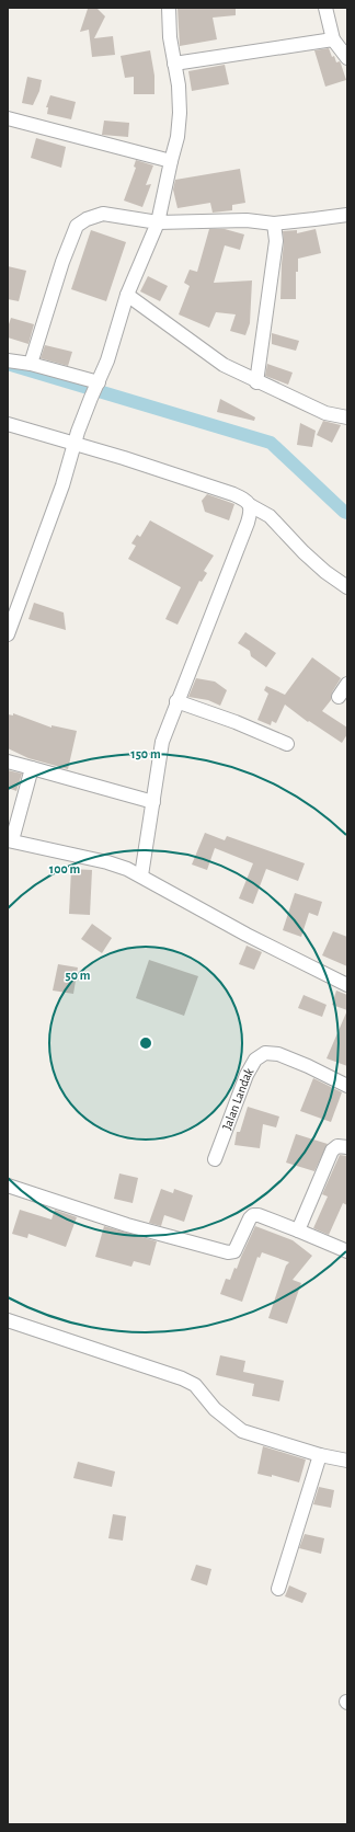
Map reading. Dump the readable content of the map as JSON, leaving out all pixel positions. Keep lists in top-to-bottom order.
{
  "streets": {
    "street": ["Jalan Landak"]
  },
  "rings": ["150 m", "100 m", "50 m"]
}
